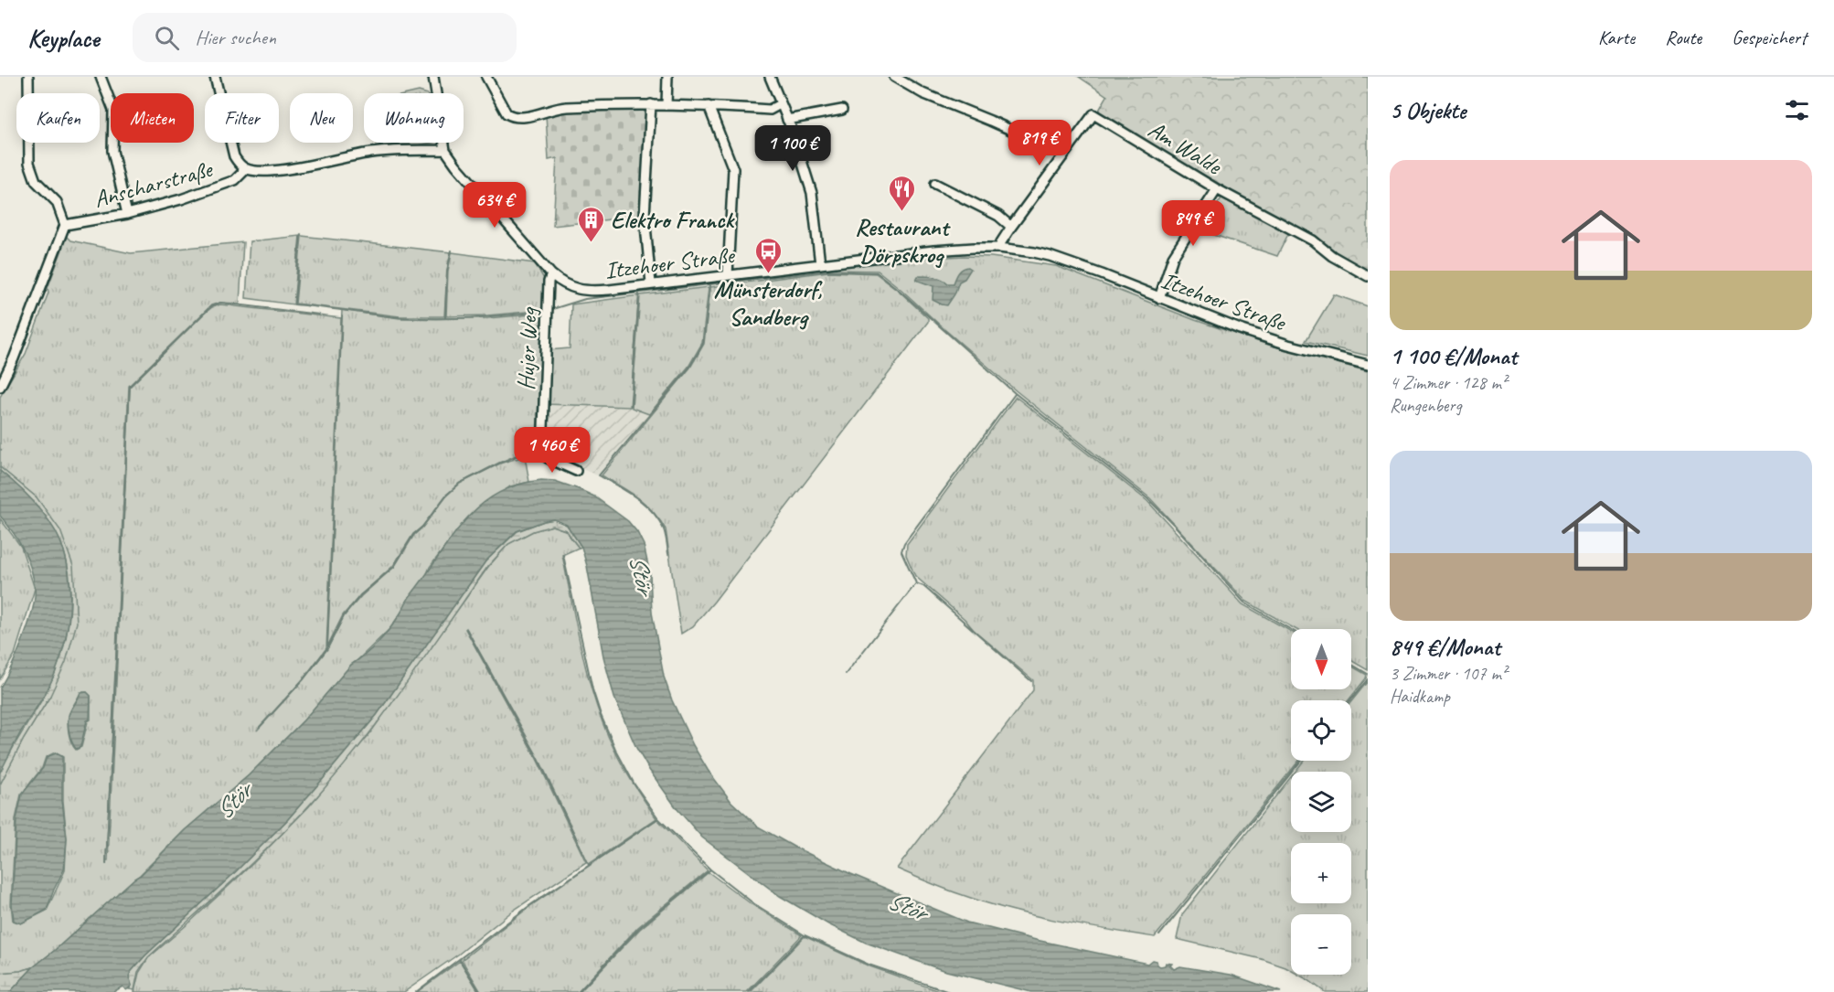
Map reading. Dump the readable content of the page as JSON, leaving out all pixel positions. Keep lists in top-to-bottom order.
{
  "streets": {
    "street": [
      "Am Walde",
      "Anscharstraße",
      "Itzehoer Straße",
      "Hujer Weg"
    ]
  },
  "crossings": [
    ["Itzehoer Straße", "Hujer Weg"]
  ],
  "water": ["Stör"],
  "places": {
    "restaurant": ["Restaurant Dörpskrog"],
    "building": ["Elektro Franck"],
    "bus stop": ["Münsterdorf, Sandberg"]
  },
  "north": "bottom",
  "page": {
    "header": "Keyplace",
    "search": "Hier suchen",
    "nav": ["Karte", "Route", "Gespeichert"],
    "heading": "5 Objekte",
    "chip": [
      "Kaufen",
      "Mieten",
      "Filter",
      "Neu",
      "Wohnung"
    ],
    "price": [
      "819 €",
      "1 100 €",
      "634 €",
      "849 €",
      "1 460 €"
    ],
    "list": [
      {
        "name": "1 100 €/Monat",
        "note": "4 Zimmer · 128 m² · Rungenberg"
      },
      {
        "name": "849 €/Monat",
        "note": "3 Zimmer · 107 m² · Haidkamp"
      }
    ],
    "map_buttons": ["+", "−"]
  }
}
